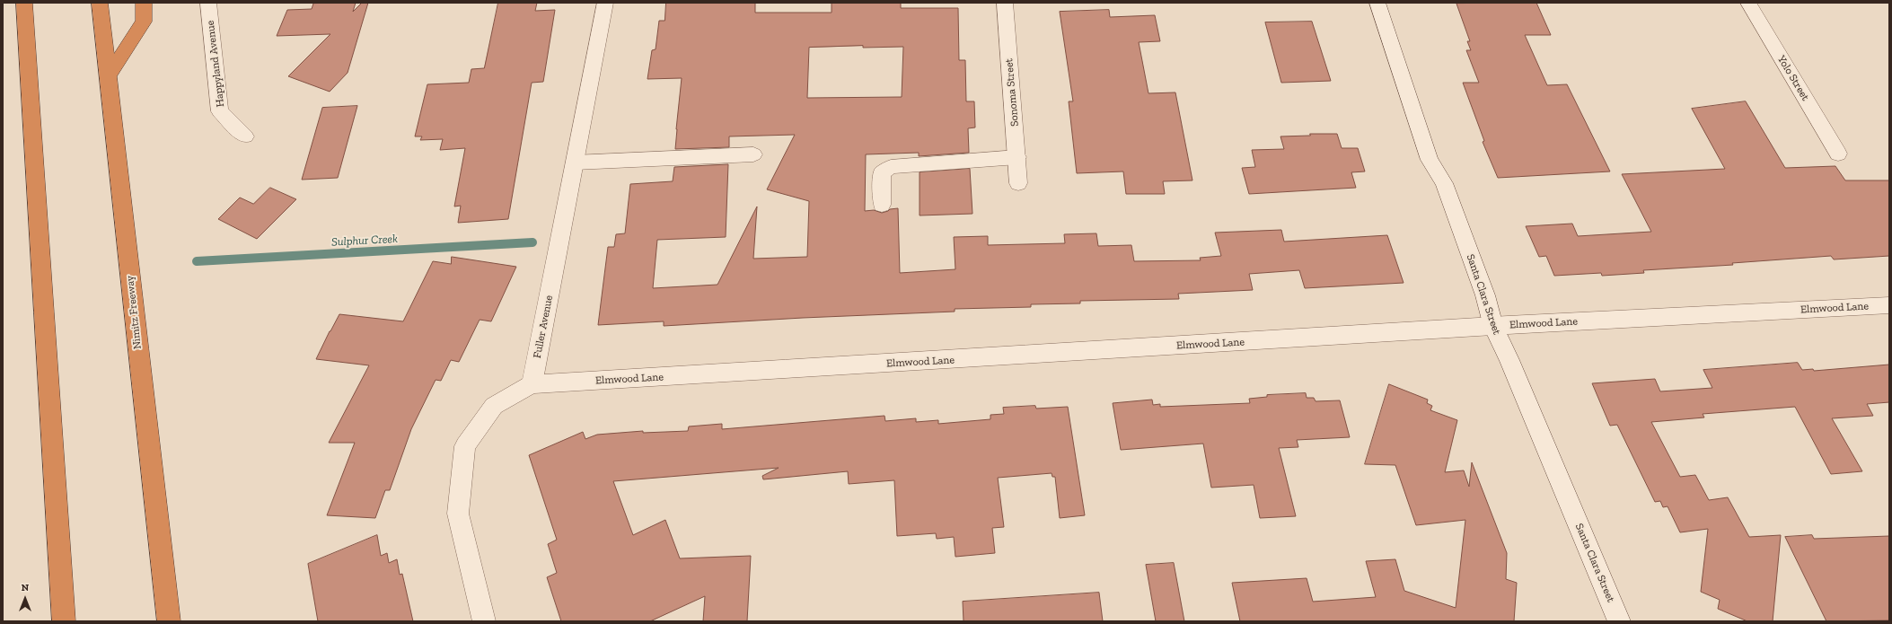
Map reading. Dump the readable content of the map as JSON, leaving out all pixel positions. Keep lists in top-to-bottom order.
{
  "streets": {
    "highway": ["Nimitz Freeway"],
    "street": [
      "Happyland Avenue",
      "Yolo Street",
      "Sonoma Street",
      "Santa Clara Street",
      "Elmwood Lane",
      "Fuller Avenue"
    ]
  },
  "crossings": [
    ["Santa Clara Street", "Elmwood Lane"],
    ["Elmwood Lane", "Fuller Avenue"]
  ],
  "water": ["Sulphur Creek"],
  "north": "top"
}
